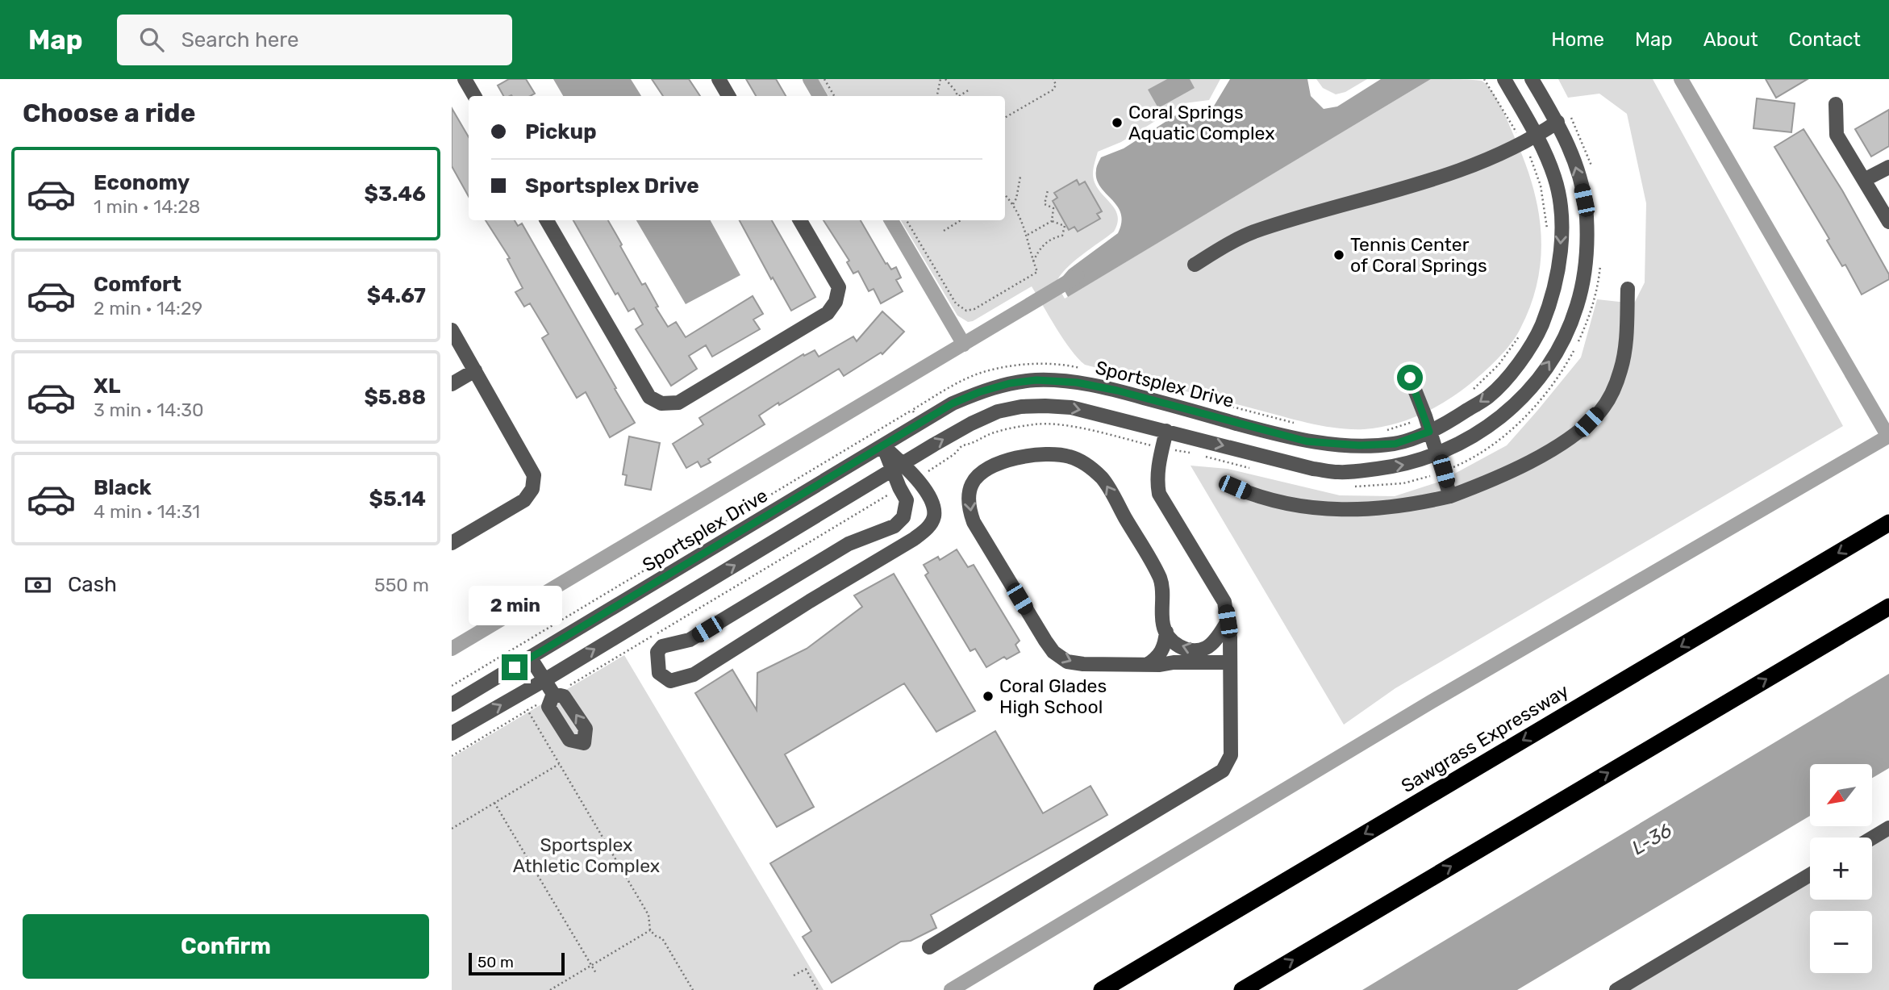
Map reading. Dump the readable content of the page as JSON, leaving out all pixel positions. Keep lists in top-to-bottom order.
{
  "streets": {
    "highway": ["Sawgrass Expressway"],
    "street": ["Sportsplex Drive"]
  },
  "water": ["L-36"],
  "parks": ["Sportsplex Athletic Complex"],
  "places": ["Coral Springs Aquatic Complex", "Tennis Center of Coral Springs", "Coral Glades High School"],
  "scale_bar": "50 m",
  "north": "bottom left",
  "page": {
    "header": "Map",
    "search": "Search here",
    "nav": [
      "Home",
      "Map",
      "About",
      "Contact"
    ],
    "heading": "Choose a ride",
    "banner": ["Pickup", "Sportsplex Drive"],
    "list": [
      {
        "name": "Economy",
        "note": "1 min · 14:28",
        "value": "$3.46"
      },
      {
        "name": "Comfort",
        "note": "2 min · 14:29",
        "value": "$4.67"
      },
      {
        "name": "XL",
        "note": "3 min · 14:30",
        "value": "$5.88"
      },
      {
        "name": "Black",
        "note": "4 min · 14:31",
        "value": "$5.14"
      }
    ],
    "pay": ["Cash", "550 m"],
    "bubble": "2 min",
    "map_buttons": ["+", "−"],
    "buttons": "Confirm",
    "scale": "50 m"
  }
}
